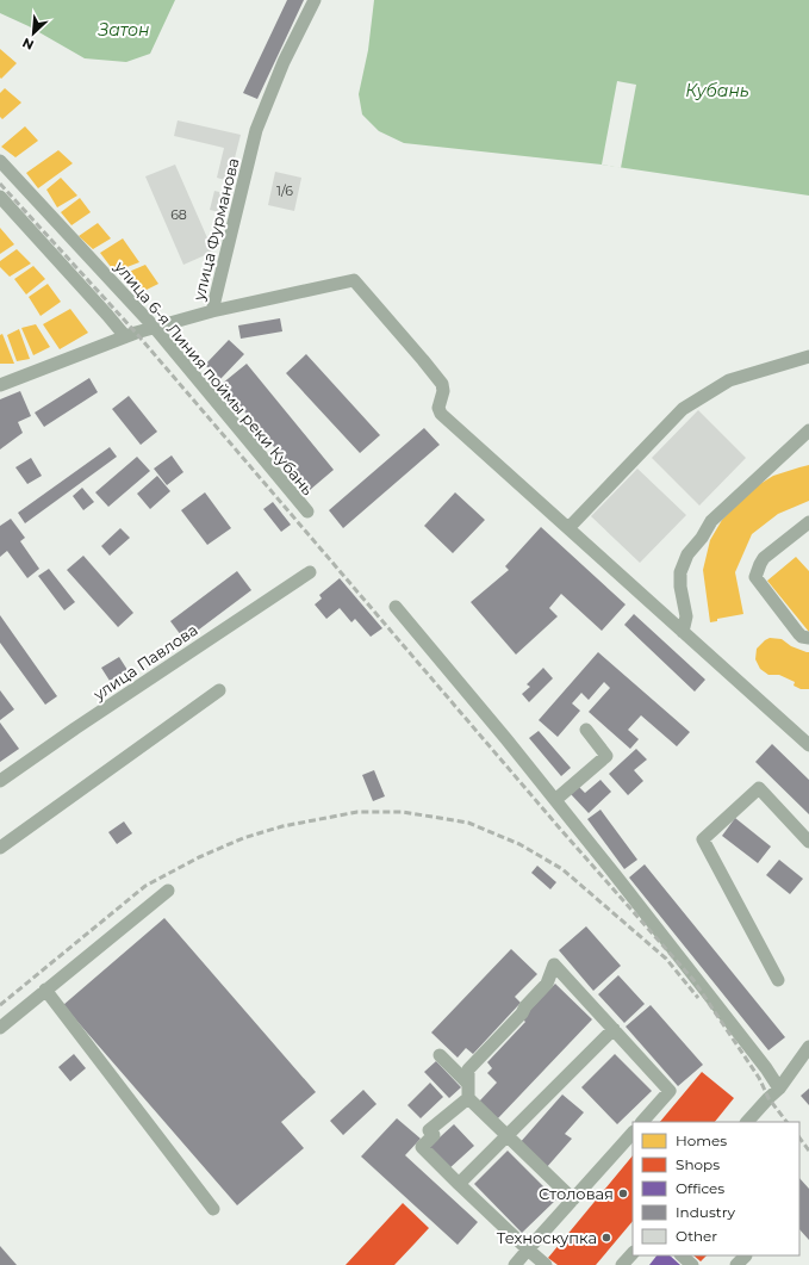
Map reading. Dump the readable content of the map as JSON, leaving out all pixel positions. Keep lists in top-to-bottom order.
{
  "streets": {
    "street": ["улица Фурманова", "улица 6-я Линия поймы реки Кубань", "улица Павлова"]
  },
  "crossings": [
    ["улица Фурманова", "улица 6-я Линия поймы реки Кубань"]
  ],
  "water": ["Затон", "Кубань"],
  "places": ["Столовая", "Техноскупка"],
  "house_numbers": ["1/6", "68"],
  "legend": [
    "Homes",
    "Shops",
    "Offices",
    "Industry",
    "Other"
  ],
  "north": "bottom left"
}
